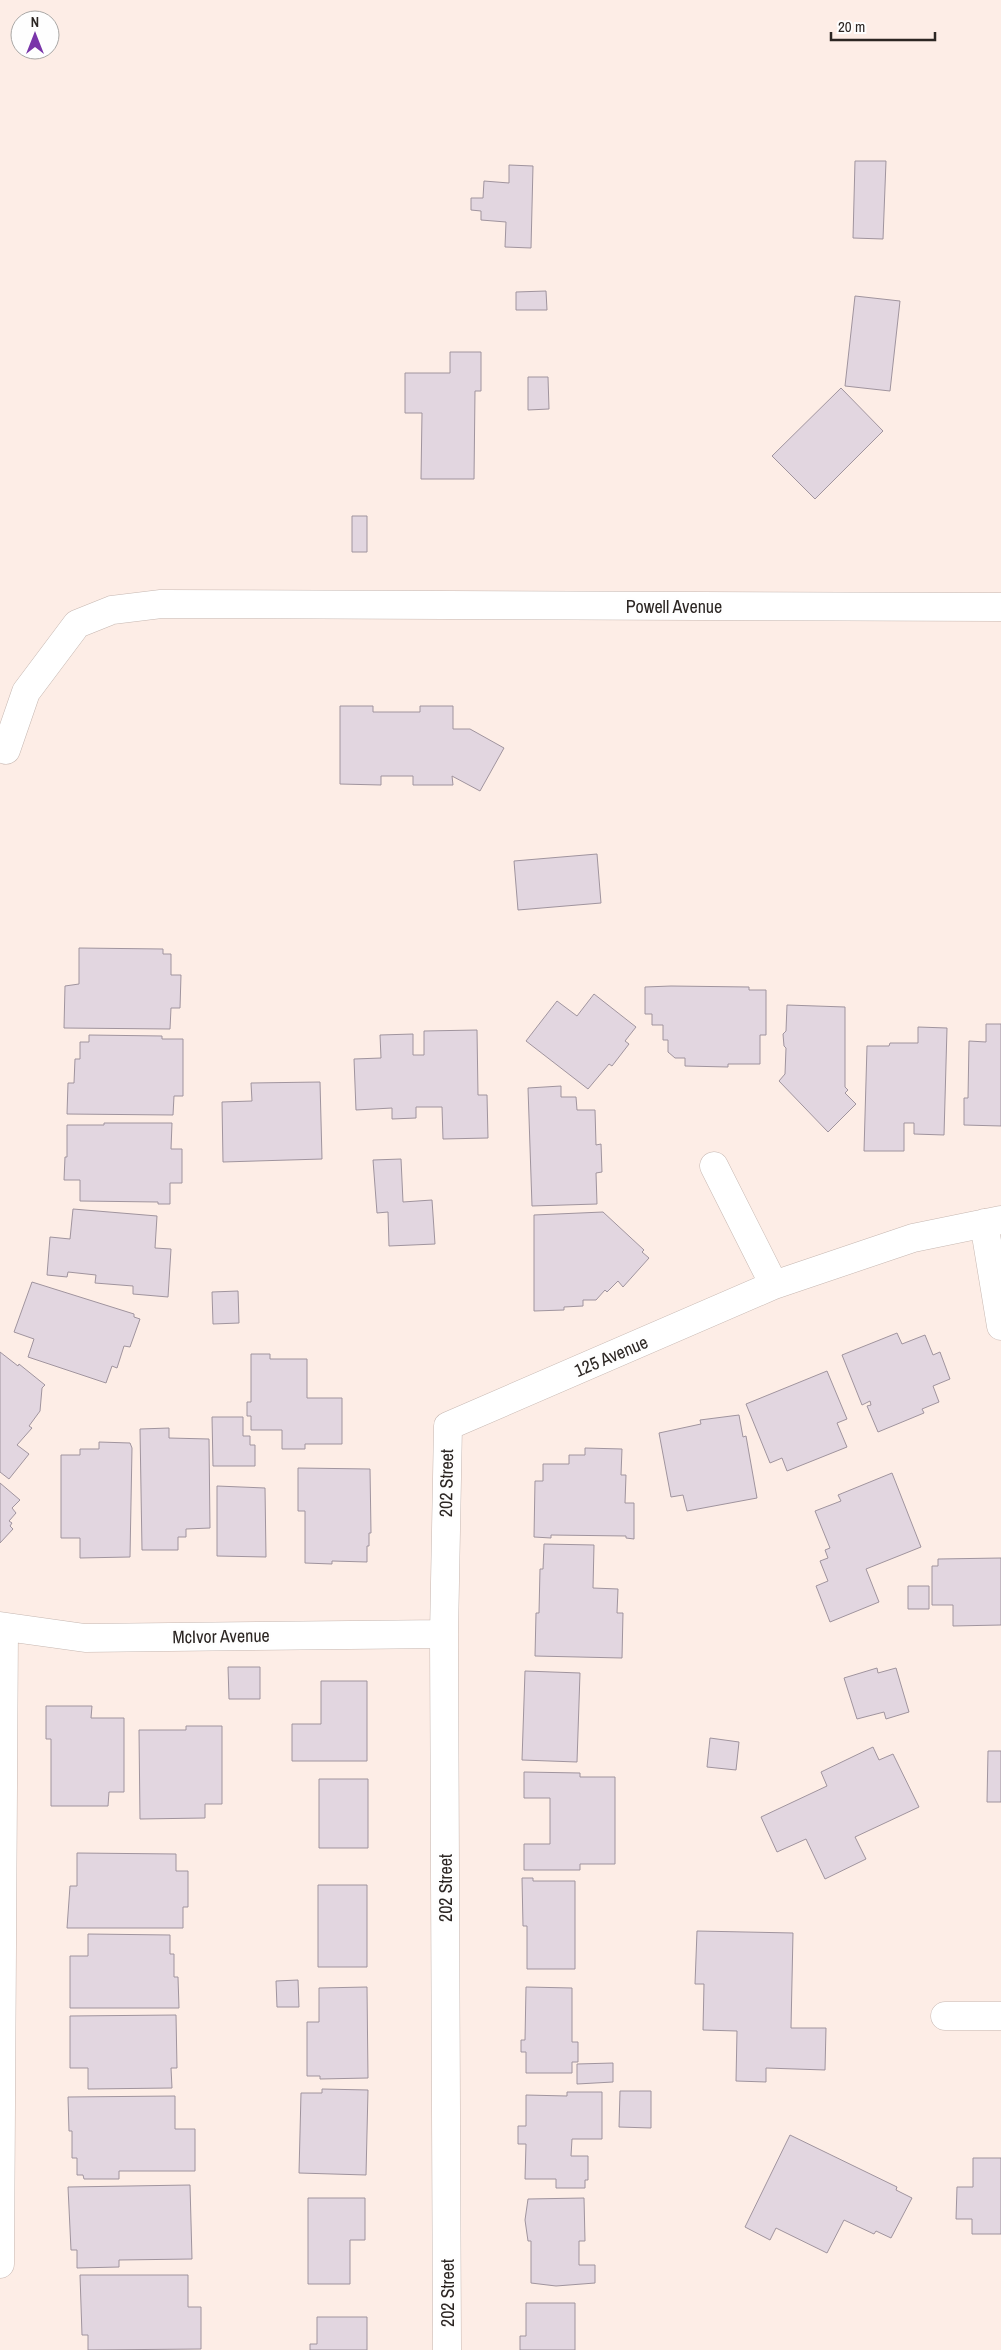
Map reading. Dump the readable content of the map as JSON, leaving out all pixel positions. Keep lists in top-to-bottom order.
{
  "streets": {
    "street": [
      "Powell Avenue",
      "125 Avenue",
      "202 Street",
      "McIvor Avenue"
    ]
  },
  "crossings": [
    ["125 Avenue", "202 Street"],
    ["202 Street", "McIvor Avenue"]
  ],
  "scale_bar": "20 m",
  "north": "top"
}
